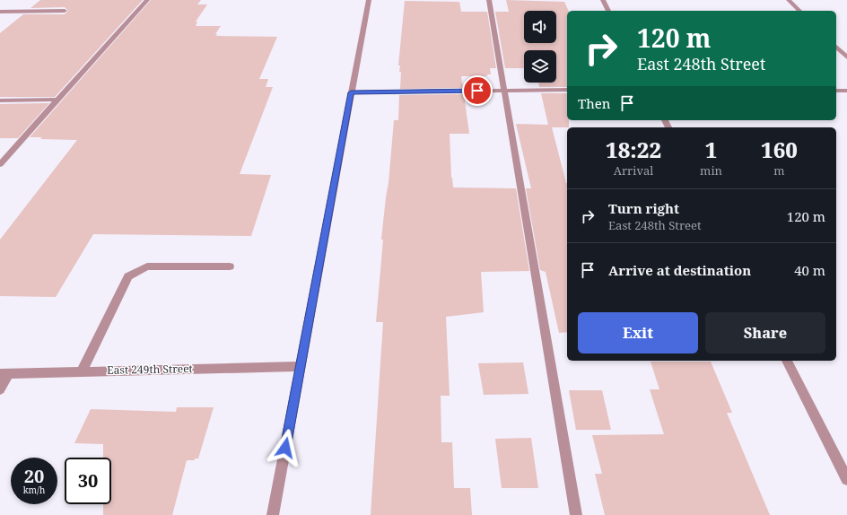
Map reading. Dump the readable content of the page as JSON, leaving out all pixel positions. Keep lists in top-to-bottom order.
{
  "streets": {
    "street": ["East 249th Street"]
  },
  "page": {
    "turn": ["120 m", "East 248th Street"],
    "then": "Then",
    "eta": [
      "18:22",
      "Arrival",
      "1",
      "min",
      "160",
      "m"
    ],
    "list": [
      {
        "name": "Turn right",
        "note": "East 248th Street",
        "value": "120 m"
      },
      {
        "name": "Arrive at destination",
        "value": "40 m"
      }
    ],
    "buttons": ["Exit", "Share"],
    "speed": "20 km/h",
    "limit": "30"
  }
}
